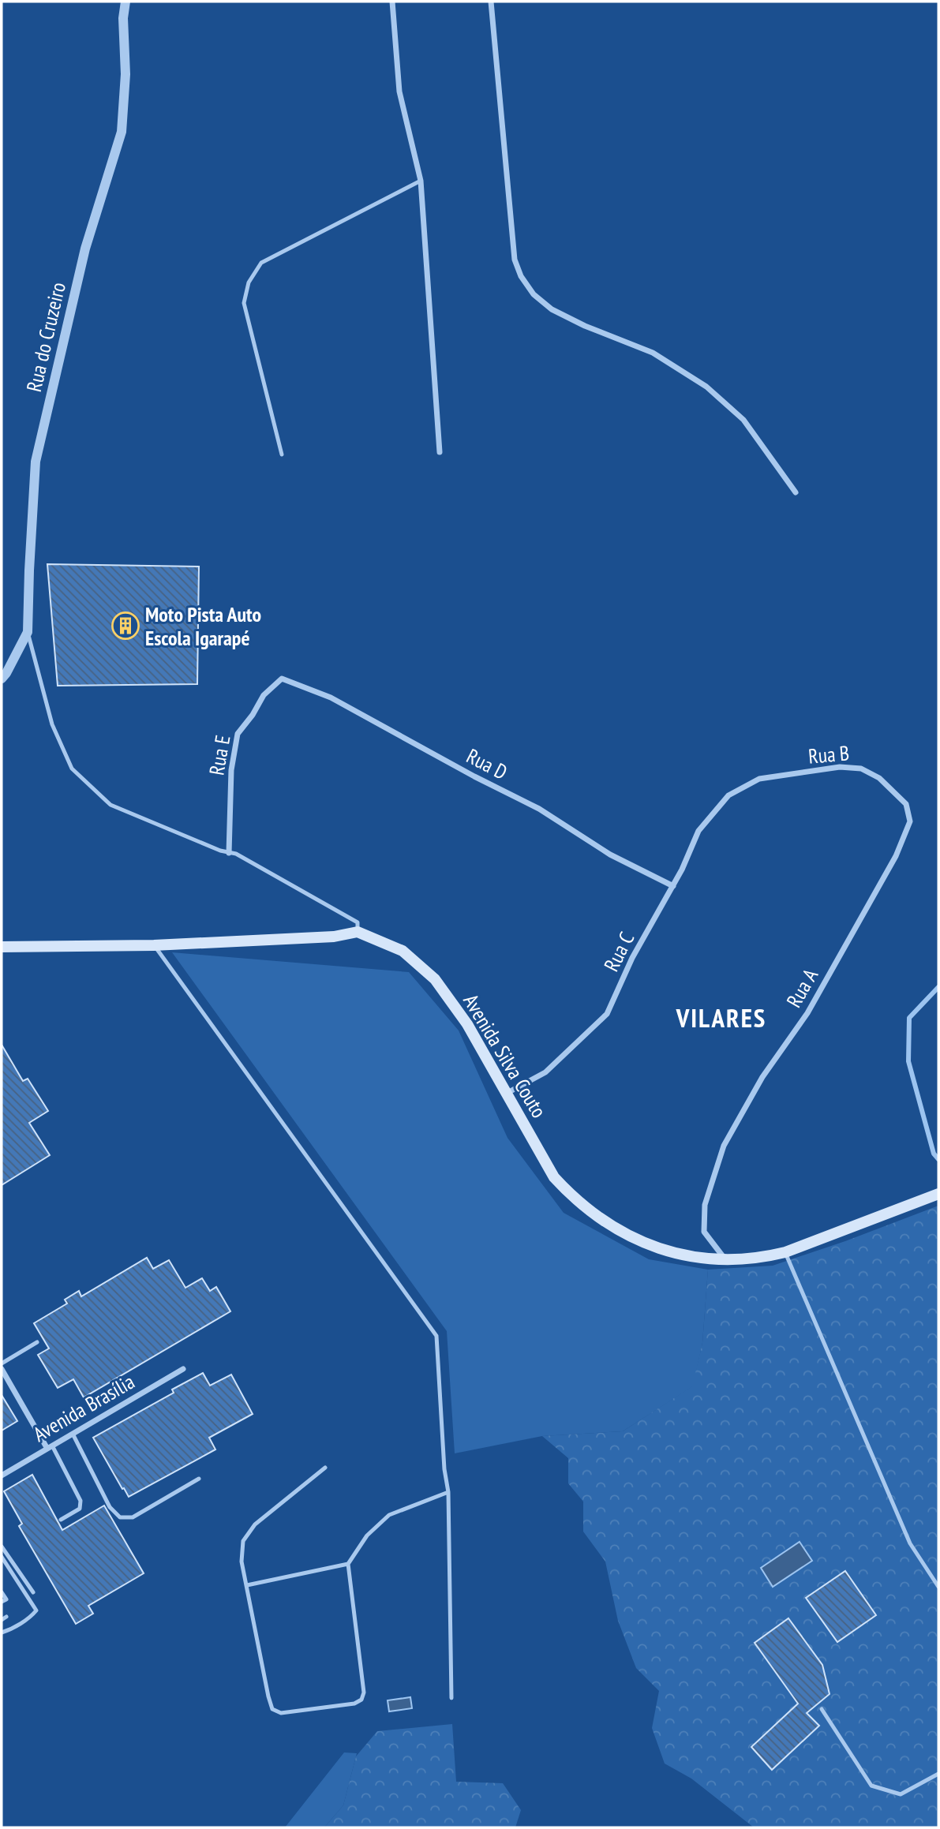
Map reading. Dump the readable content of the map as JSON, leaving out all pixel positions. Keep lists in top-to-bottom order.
{
  "streets": {
    "main road": ["Avenida Silva Couto"],
    "street": [
      "Rua do Cruzeiro",
      "Rua B",
      "Rua E",
      "Rua D",
      "Rua C",
      "Rua A",
      "Avenida Brasília"
    ]
  },
  "crossings": [
    ["Rua B", "Rua C"],
    ["Rua B", "Rua A"],
    ["Rua E", "Rua D"],
    ["Rua D", "Rua C"],
    ["Rua C", "Avenida Silva Couto"],
    ["Rua A", "Avenida Silva Couto"]
  ],
  "districts": ["VILARES"],
  "places": {
    "building": ["Moto Pista Auto Escola Igarapé"]
  }
}
